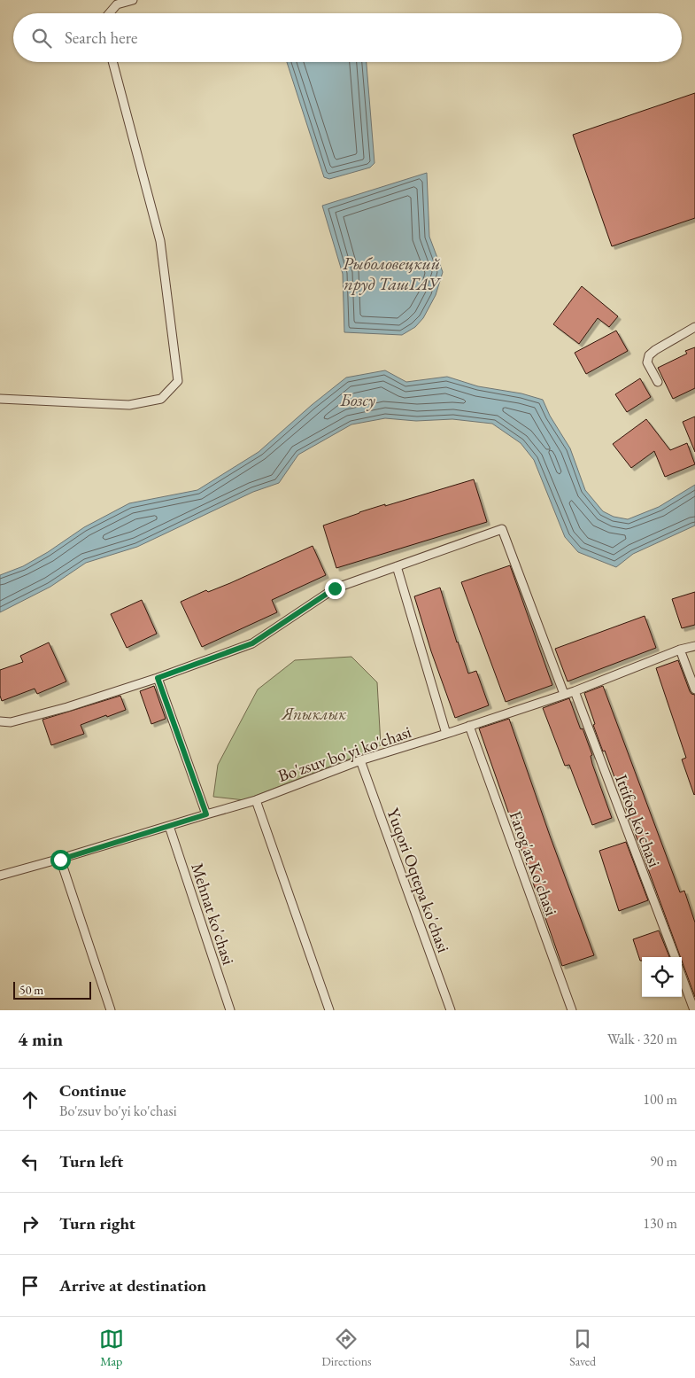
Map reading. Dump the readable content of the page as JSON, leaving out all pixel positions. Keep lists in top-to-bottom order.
{
  "streets": {
    "street": [
      "Bo'zsuv bo'yi ko'chasi",
      "Ittifoq ko'chasi",
      "Farog'at Ko'chasi",
      "Yuqori Oqtepa ko'chasi",
      "Mehnat ko'chasi"
    ]
  },
  "crossings": [
    ["Bo'zsuv bo'yi ko'chasi", "Ittifoq ko'chasi"],
    ["Bo'zsuv bo'yi ko'chasi", "Farog'at Ko'chasi"],
    ["Bo'zsuv bo'yi ko'chasi", "Yuqori Oqtepa ko'chasi"],
    ["Bo'zsuv bo'yi ko'chasi", "Mehnat ko'chasi"]
  ],
  "water": ["Рыболовецкий пруд ТашГАУ", "Бозсу"],
  "parks": ["Япыклык"],
  "scale_bar": "50 m",
  "page": {
    "search": "Search here",
    "scale": "50 m",
    "heading": ["4 min", "Walk · 320 m"],
    "list": [
      ["Continue", "Bo'zsuv bo'yi ko'chasi", "100 m"],
      ["Turn left", "90 m"],
      ["Turn right", "130 m"],
      "Arrive at destination"
    ],
    "nav": ["Map", "Directions", "Saved"]
  }
}
